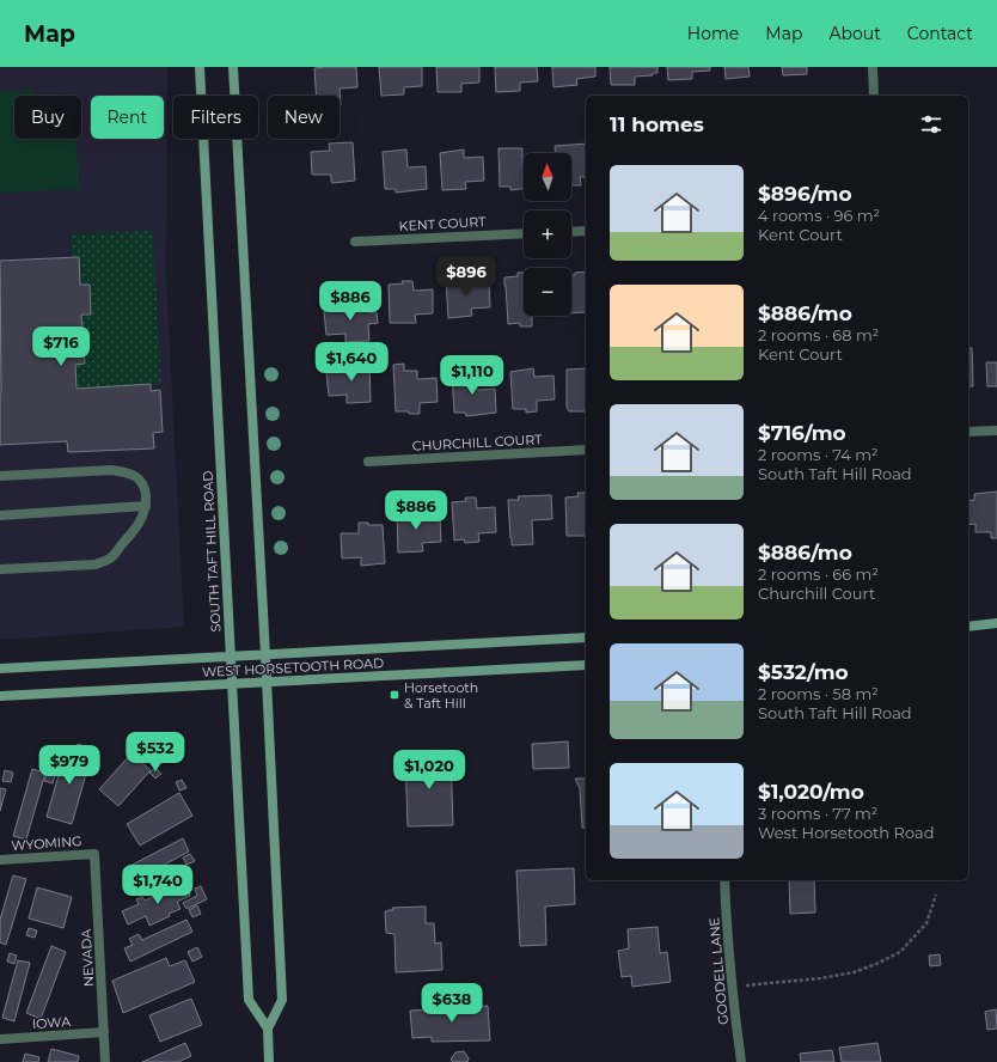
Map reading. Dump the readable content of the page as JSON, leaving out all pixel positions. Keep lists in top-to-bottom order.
{
  "streets": {
    "main road": ["SOUTH TAFT HILL ROAD", "WEST HORSETOOTH ROAD"],
    "street": [
      "KENT COURT",
      "CHURCHILL COURT",
      "WYOMING",
      "NEVADA",
      "GOODELL LANE",
      "IOWA"
    ]
  },
  "crossings": [
    ["SOUTH TAFT HILL ROAD", "WEST HORSETOOTH ROAD"],
    ["WYOMING", "NEVADA"],
    ["NEVADA", "IOWA"]
  ],
  "places": {
    "transit": ["Horsetooth & Taft Hill"]
  },
  "north": "top",
  "page": {
    "header": "Map",
    "nav": [
      "Home",
      "Map",
      "About",
      "Contact"
    ],
    "chip": [
      "Buy",
      "Rent",
      "Filters",
      "New"
    ],
    "heading": "11 homes",
    "map_buttons": ["+", "−"],
    "list": [
      {
        "name": "$896/mo",
        "note": "4 rooms · 96 m² · Kent Court"
      },
      {
        "name": "$886/mo",
        "note": "2 rooms · 68 m² · Kent Court"
      },
      {
        "name": "$716/mo",
        "note": "2 rooms · 74 m² · South Taft Hill Road"
      },
      {
        "name": "$886/mo",
        "note": "2 rooms · 66 m² · Churchill Court"
      },
      {
        "name": "$532/mo",
        "note": "2 rooms · 58 m² · South Taft Hill Road"
      },
      {
        "name": "$1,020/mo",
        "note": "3 rooms · 77 m² · West Horsetooth Road"
      }
    ],
    "price": [
      "$896",
      "$886",
      "$716",
      "$1,640",
      "$1,110",
      "$886",
      "$532",
      "$979",
      "$1,020",
      "$1,740",
      "$638"
    ]
  }
}
